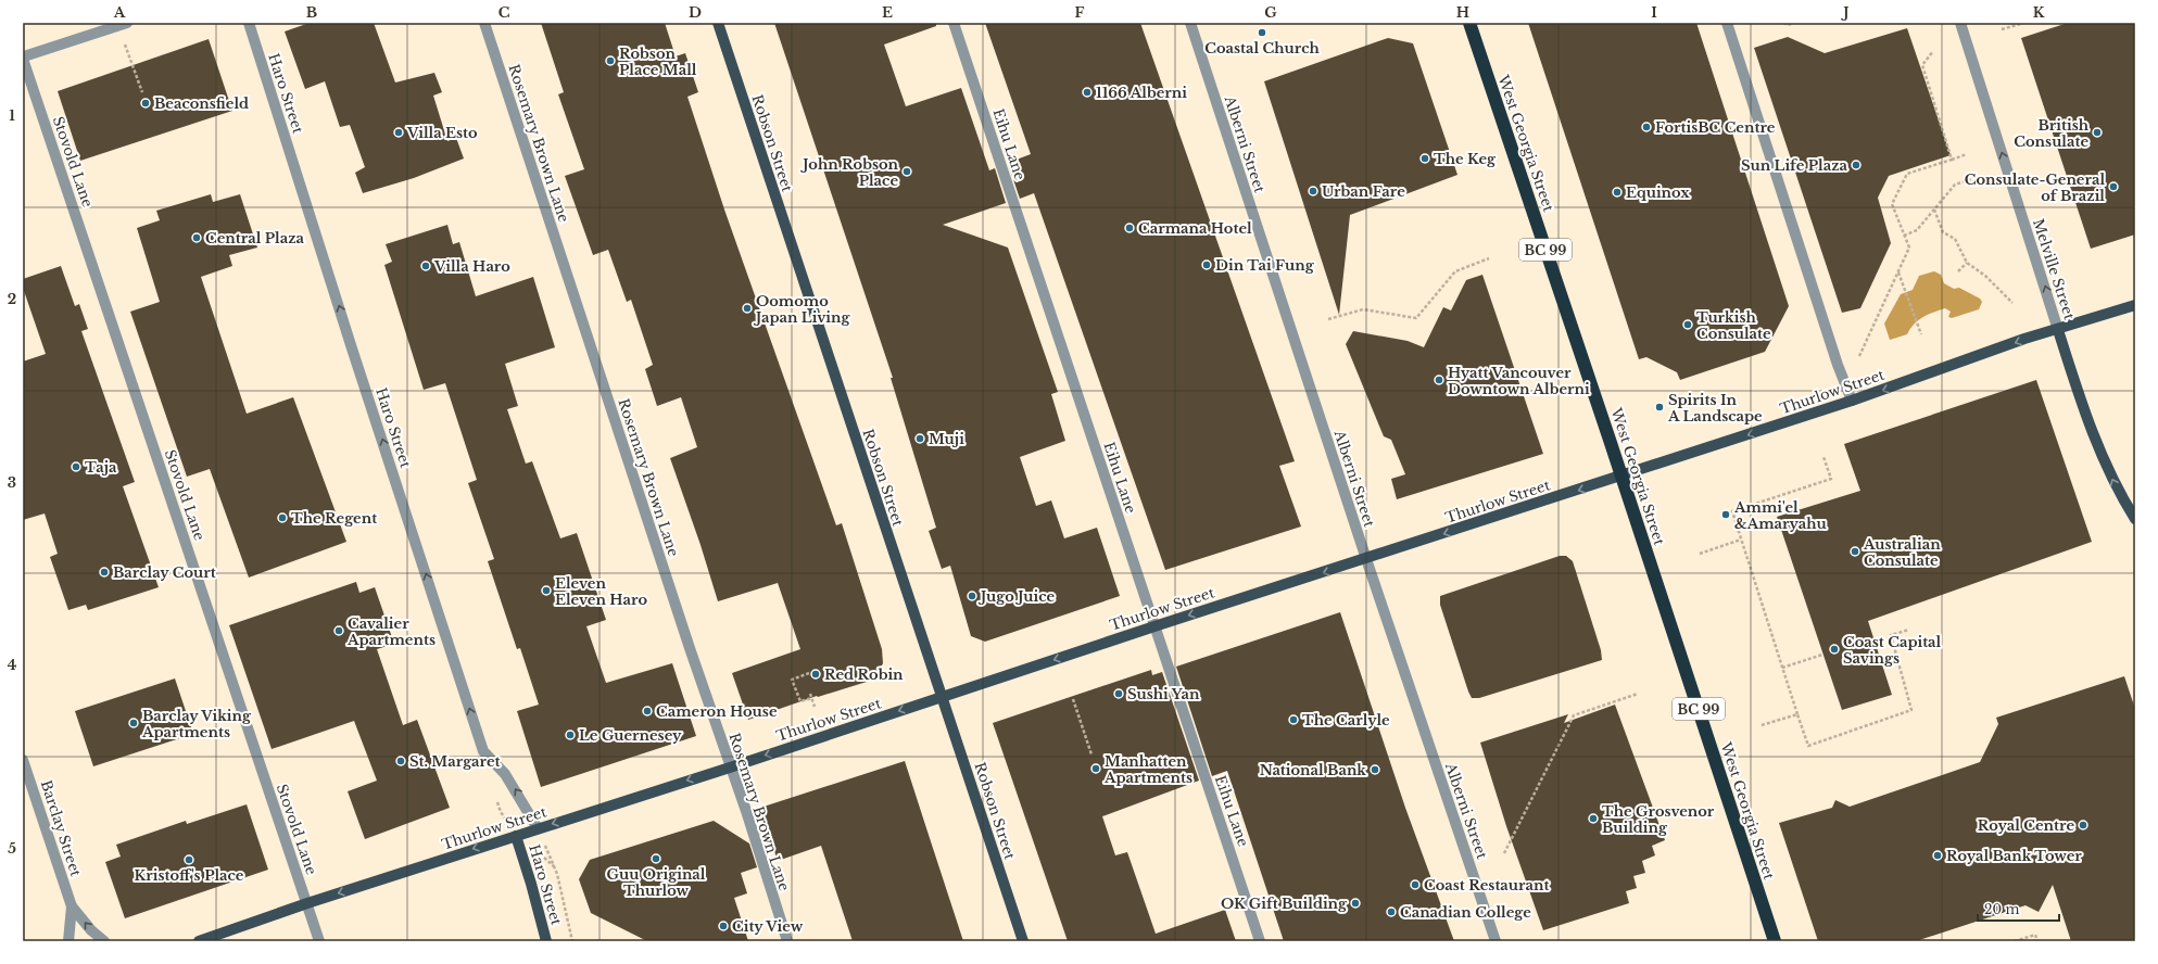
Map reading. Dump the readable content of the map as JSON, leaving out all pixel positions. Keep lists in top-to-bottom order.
{
  "streets": {
    "highway": ["West Georgia Street", "BC 99"],
    "main road": [
      "Haro Street",
      "Robson Street",
      "Melville Street",
      "Thurlow Street"
    ],
    "street": [
      "Rosemary Brown Lane",
      "Eihu Lane",
      "Alberni Street",
      "Stovold Lane",
      "Barclay Street"
    ]
  },
  "crossings": [
    ["Haro Street", "Thurlow Street"],
    ["Rosemary Brown Lane", "Thurlow Street"],
    ["Robson Street", "Thurlow Street"],
    ["West Georgia Street", "Thurlow Street"],
    ["Eihu Lane", "Thurlow Street"],
    ["Alberni Street", "Thurlow Street"],
    ["Stovold Lane", "Thurlow Street"],
    ["Melville Street", "Thurlow Street"]
  ],
  "one_way": ["Haro Street", "Melville Street", "Thurlow Street"],
  "places": [
    "Coastal Church",
    "Robson Place Mall",
    "1166 Alberni",
    "Beaconsfield",
    "FortisBC Centre",
    "Villa Esto",
    "British Consulate",
    "The Keg",
    "Sun Life Plaza",
    "John Robson Place",
    "Consulate-General of Brazil",
    "Urban Fare",
    "Equinox",
    "Carmana Hotel",
    "Central Plaza",
    "Din Tai Fung",
    "Villa Haro",
    "Oomomo Japan Living",
    "Turkish Consulate",
    "Hyatt Vancouver Downtown Alberni",
    "Spirits In A Landscape",
    "Muji",
    "Taja",
    "Ammi'el &Amaryahu",
    "The Regent",
    "Australian Consulate",
    "Barclay Court",
    "Eleven Eleven Haro",
    "Jugo Juice",
    "Cavalier Apartments",
    "Coast Capital Savings",
    "Red Robin",
    "Sushi Yan",
    "Cameron House",
    "The Carlyle",
    "Barclay Viking Apartments",
    "Le Guernesey",
    "St. Margaret",
    "Manhatten Apartments",
    "National Bank",
    "The Grosvenor Building",
    "Royal Centre",
    "Royal Bank Tower",
    "Guu Original Thurlow",
    "Kristoff's Place",
    "Coast Restaurant",
    "OK Gift Building",
    "Canadian College",
    "City View"
  ],
  "scale_bar": "20 m",
  "grid": {
    "columns": [
      "A",
      "B",
      "C",
      "D",
      "E",
      "F",
      "G",
      "H",
      "I",
      "J",
      "K"
    ],
    "rows": [
      "1",
      "2",
      "3",
      "4",
      "5"
    ]
  }
}
